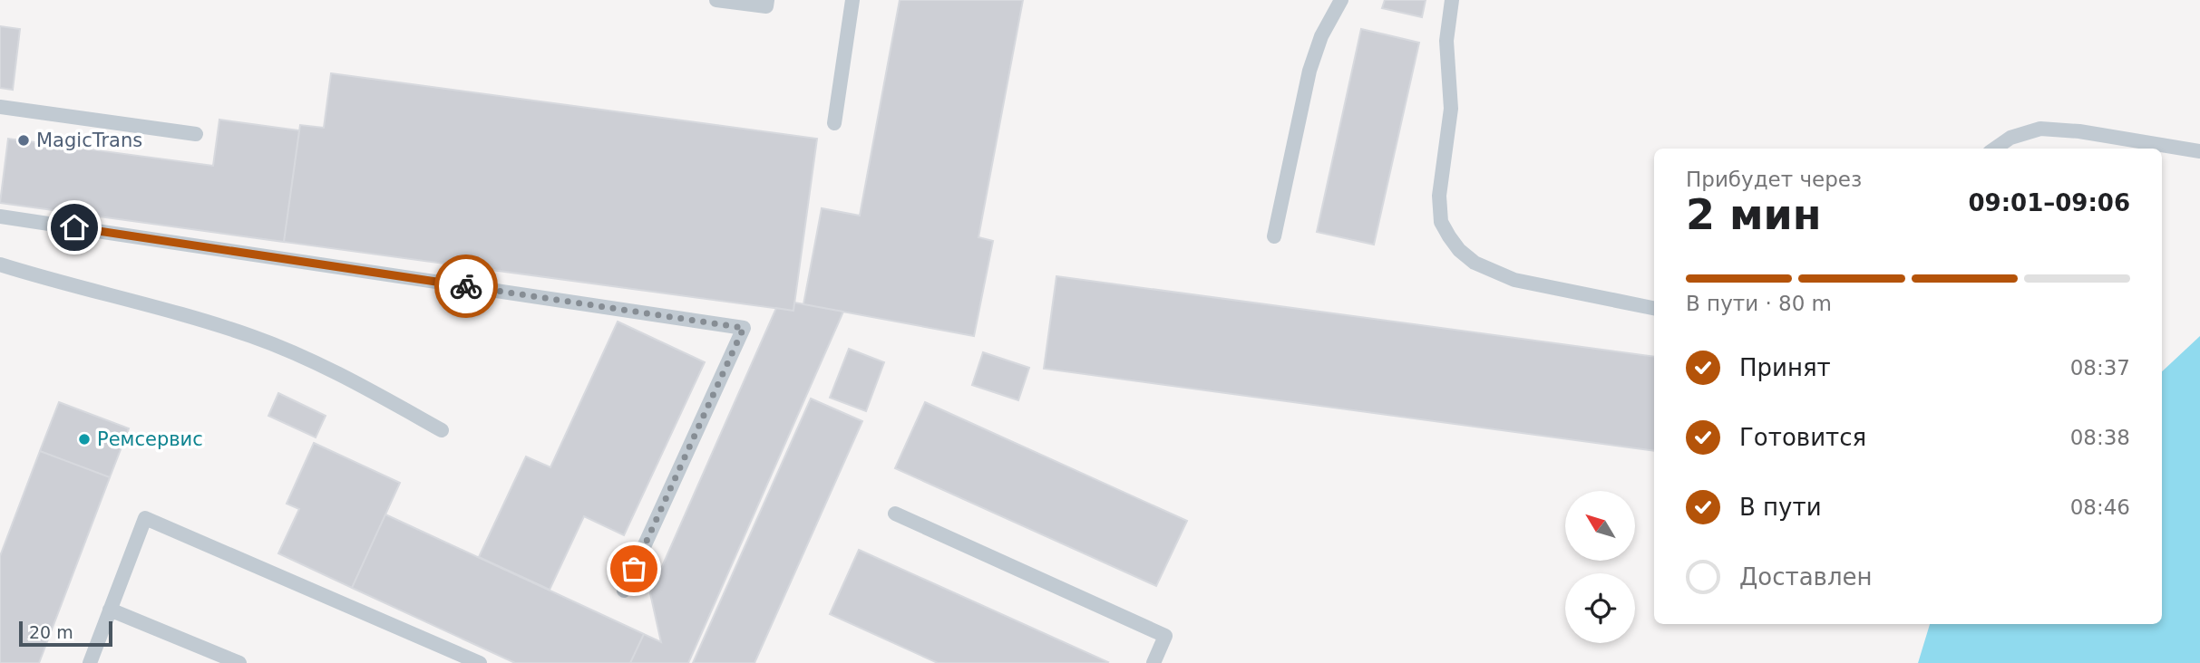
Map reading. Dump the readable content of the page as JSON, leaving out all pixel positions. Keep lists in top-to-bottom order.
{
  "places": ["MagicTrans", "Ремсервис"],
  "scale_bar": "20 m",
  "north": "top left",
  "page": {
    "heading": ["2 мин", "Прибудет через", "09:01–09:06"],
    "bar": "В пути · 80 m",
    "list": [
      ["Принят", "08:37"],
      ["Готовится", "08:38"],
      ["В пути", "08:46"],
      "Доставлен"
    ],
    "scale": "20 m"
  }
}
